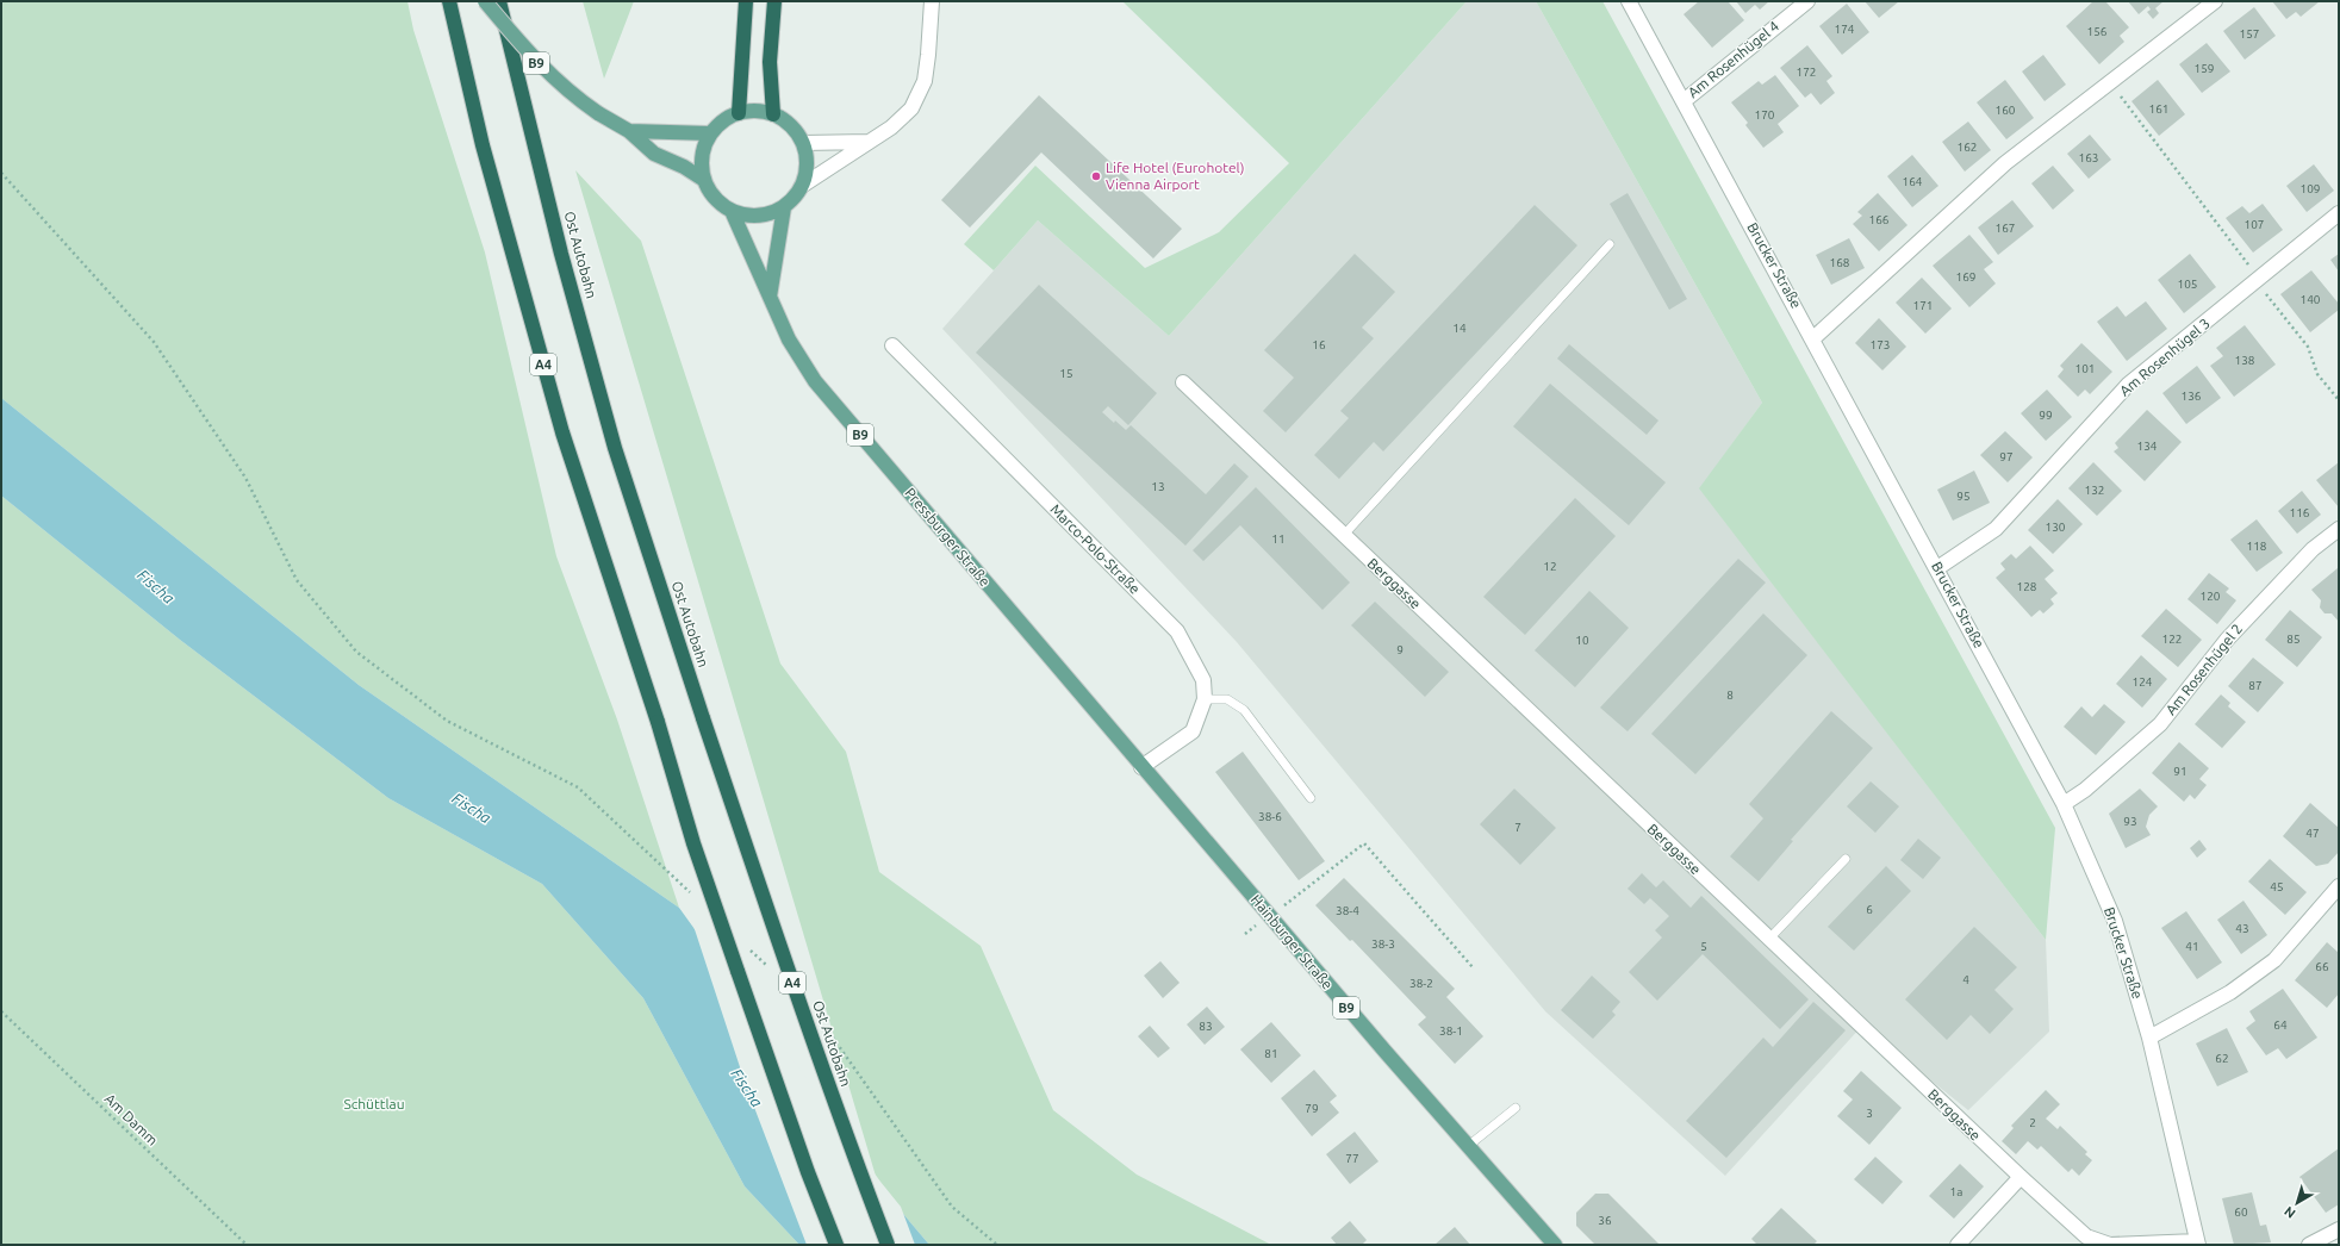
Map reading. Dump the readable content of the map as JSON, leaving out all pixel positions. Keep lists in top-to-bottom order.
{
  "streets": {
    "highway": ["Ost Autobahn", "A4"],
    "main road": ["B9", "Pressburger Straße", "Hainburger Straße"],
    "street": [
      "Am Rosenhügel 4",
      "Brucker Straße",
      "Am Rosenhügel 3",
      "Marco-Polo-Straße",
      "Berggasse",
      "Am Rosenhügel 2"
    ],
    "path": ["Am Damm"]
  },
  "crossings": [
    ["Am Rosenhügel 4", "Brucker Straße"],
    ["B9", "Pressburger Straße"],
    ["Brucker Straße", "Am Rosenhügel 3"],
    ["Brucker Straße", "Berggasse"],
    ["Brucker Straße", "Am Rosenhügel 2"],
    ["Pressburger Straße", "Marco-Polo-Straße"],
    ["Pressburger Straße", "Hainburger Straße"],
    ["Marco-Polo-Straße", "Hainburger Straße"]
  ],
  "water": ["Fischa"],
  "parks": ["Schüttlau"],
  "places": ["Life Hotel (Eurohotel) Vienna Airport"],
  "house_numbers": [
    "174",
    "156",
    "157",
    "159",
    "172",
    "161",
    "160",
    "170",
    "162",
    "163",
    "164",
    "109",
    "166",
    "107",
    "167",
    "168",
    "169",
    "105",
    "140",
    "171",
    "14",
    "16",
    "173",
    "138",
    "101",
    "15",
    "136",
    "99",
    "134",
    "97",
    "13",
    "132",
    "95",
    "116",
    "130",
    "11",
    "118",
    "12",
    "128",
    "120",
    "122",
    "85",
    "10",
    "9",
    "124",
    "87",
    "8",
    "91",
    "38-6",
    "93",
    "7",
    "47",
    "45",
    "6",
    "38-4",
    "43",
    "38-3",
    "5",
    "41",
    "66",
    "4",
    "38-2",
    "64",
    "83",
    "38-1",
    "81",
    "62",
    "79",
    "3",
    "2",
    "77",
    "1a",
    "60",
    "36"
  ],
  "north": "bottom left"
}
